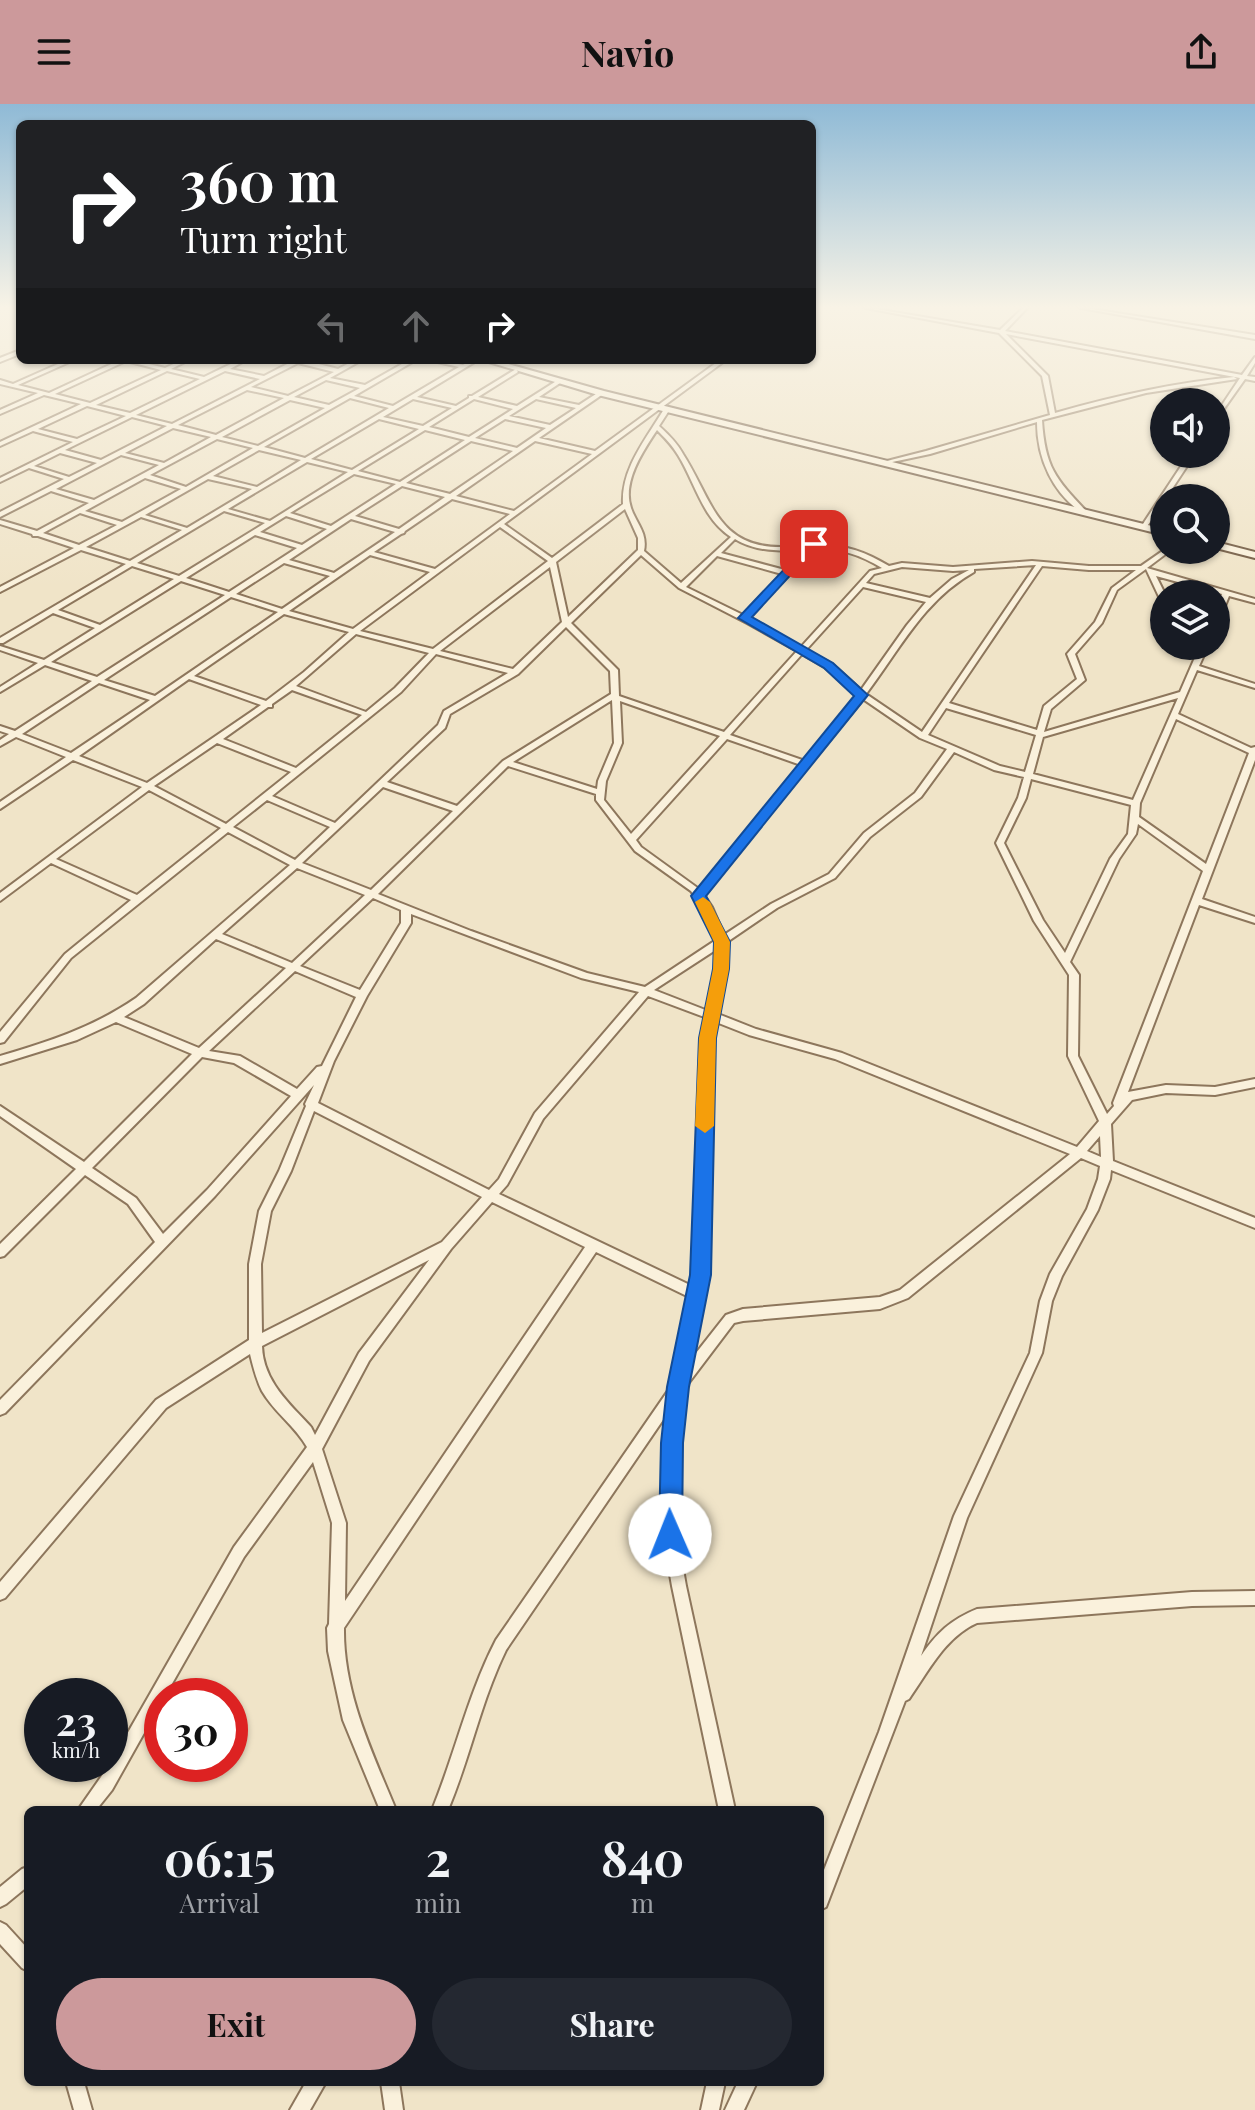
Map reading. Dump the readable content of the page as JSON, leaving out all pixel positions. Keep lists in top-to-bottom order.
{
  "page": {
    "header": "Navio",
    "turn": ["360 m", "Turn right"],
    "speed": "23 km/h",
    "limit": "30",
    "eta": [
      "06:15",
      "Arrival",
      "2",
      "min",
      "840",
      "m"
    ],
    "buttons": ["Exit", "Share"]
  }
}
